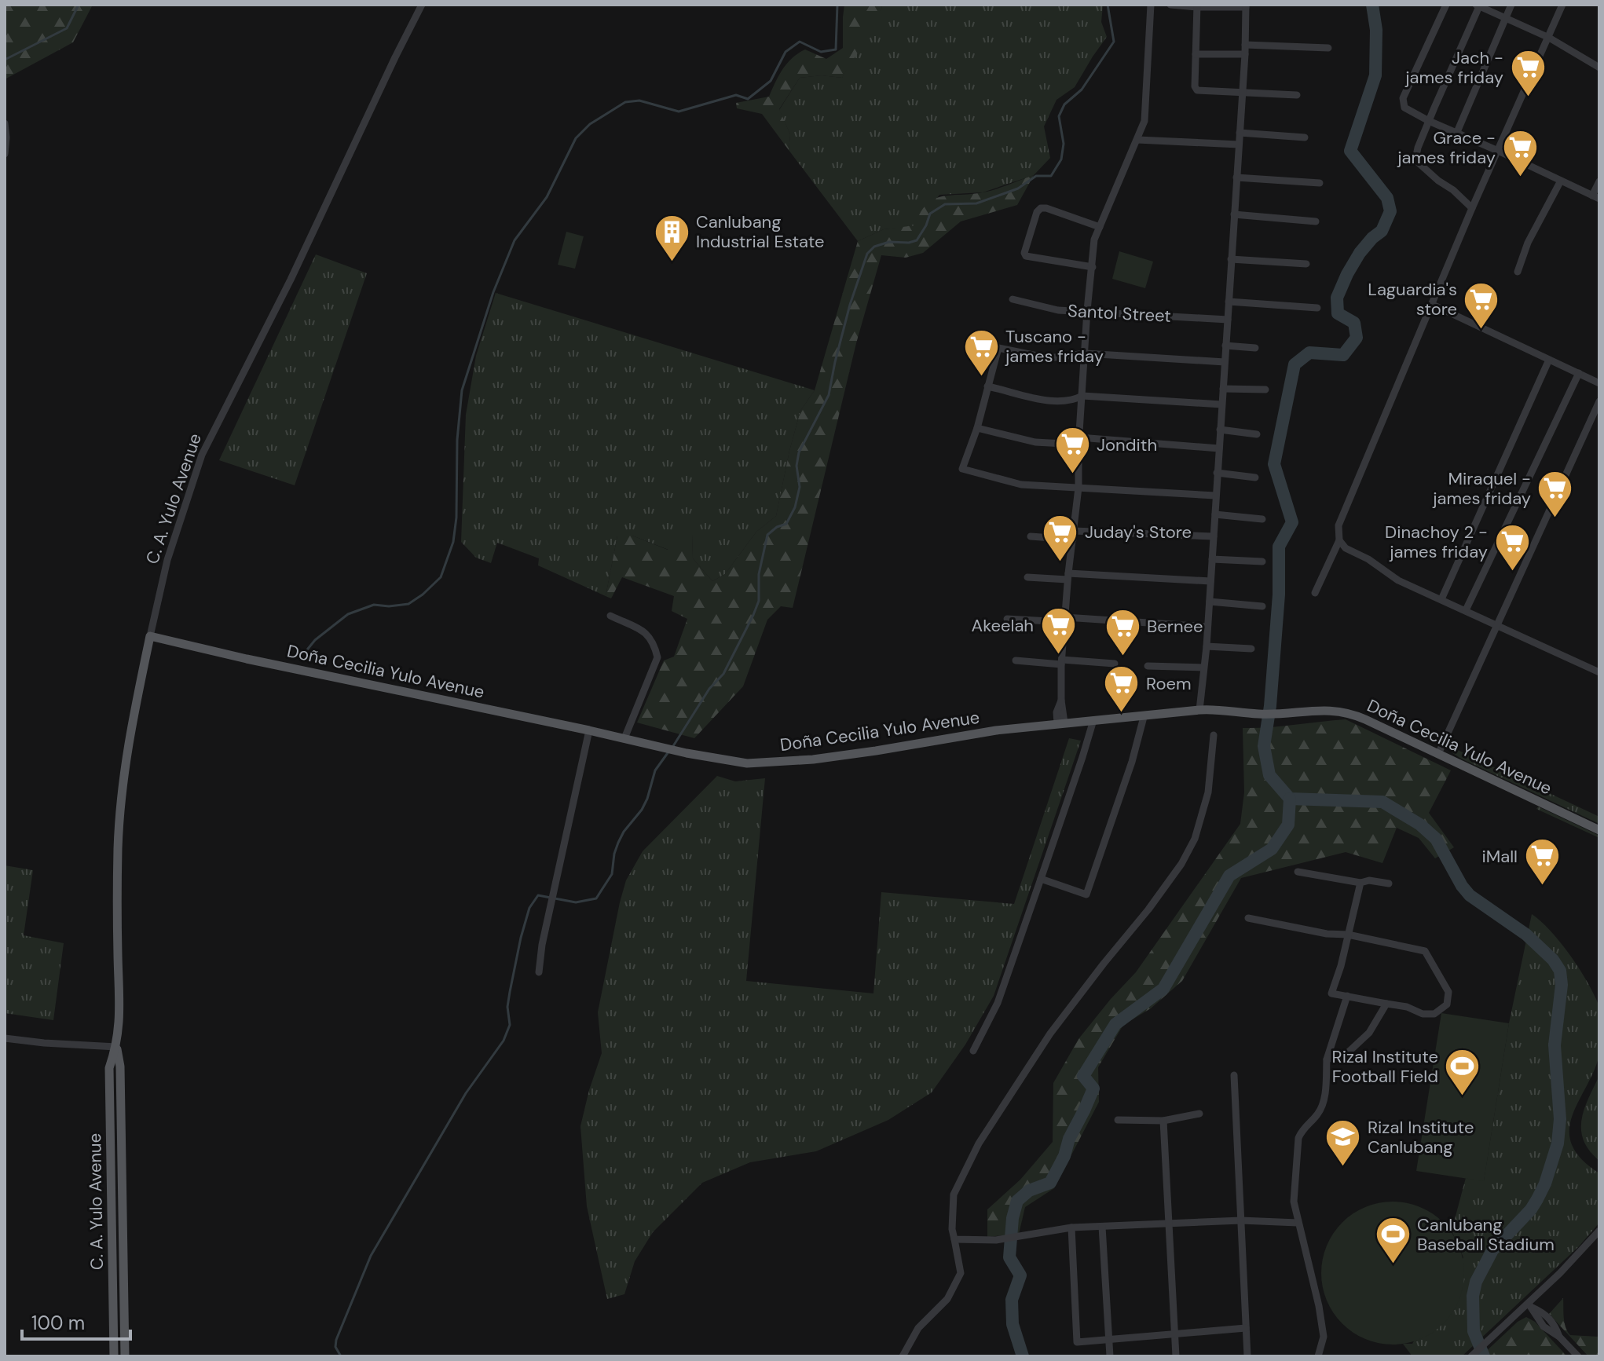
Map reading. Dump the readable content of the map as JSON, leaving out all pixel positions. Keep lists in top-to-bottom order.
{
  "streets": {
    "main road": ["C. A. Yulo Avenue", "Doña Cecilia Yulo Avenue"],
    "street": ["Santol Street"]
  },
  "crossings": [
    ["C. A. Yulo Avenue", "Doña Cecilia Yulo Avenue"]
  ],
  "places": {
    "supermarket": [
      "Jach - james friday",
      "Grace - james friday",
      "Laguardia's store",
      "Tuscano - james friday",
      "Jondith",
      "Miraquel - james friday",
      "Juday's Store",
      "Dinachoy 2 - james friday",
      "Akeelah",
      "Bernee",
      "Roem",
      "iMall"
    ],
    "building": ["Canlubang Industrial Estate"],
    "sports": ["Rizal Institute Football Field", "Canlubang Baseball Stadium"],
    "school or university": ["Rizal Institute Canlubang"]
  },
  "scale_bar": "100 m"
}
